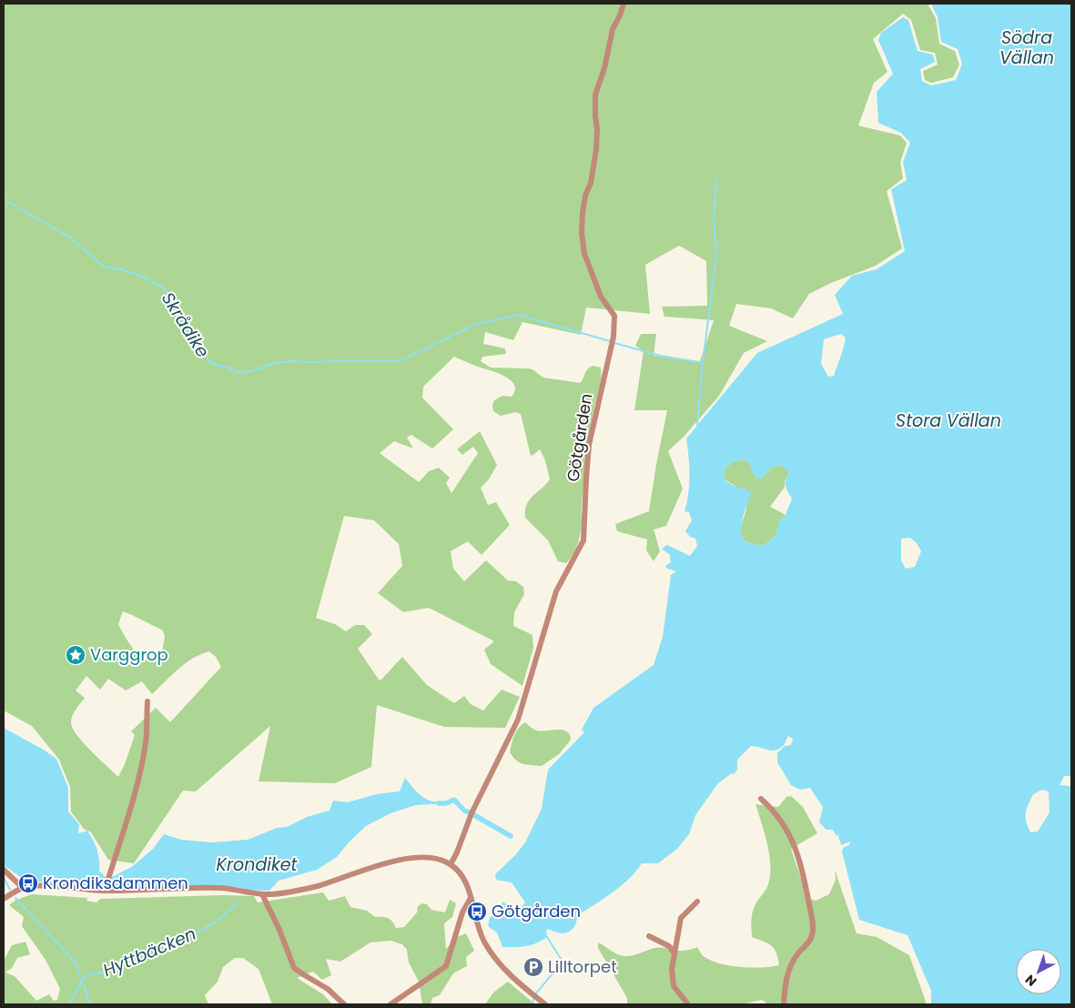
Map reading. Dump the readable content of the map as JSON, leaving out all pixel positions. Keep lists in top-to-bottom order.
{
  "streets": {
    "street": ["Götgården"]
  },
  "water": [
    "Södra Vällan",
    "Skrådike",
    "Stora Vällan",
    "Krondiket",
    "Hyttbäcken"
  ],
  "places": {
    "place": ["Varggrop"],
    "bus stop": ["Krondiksdammen", "Götgården"],
    "parking": ["Lilltorpet"]
  },
  "north": "bottom left"
}
